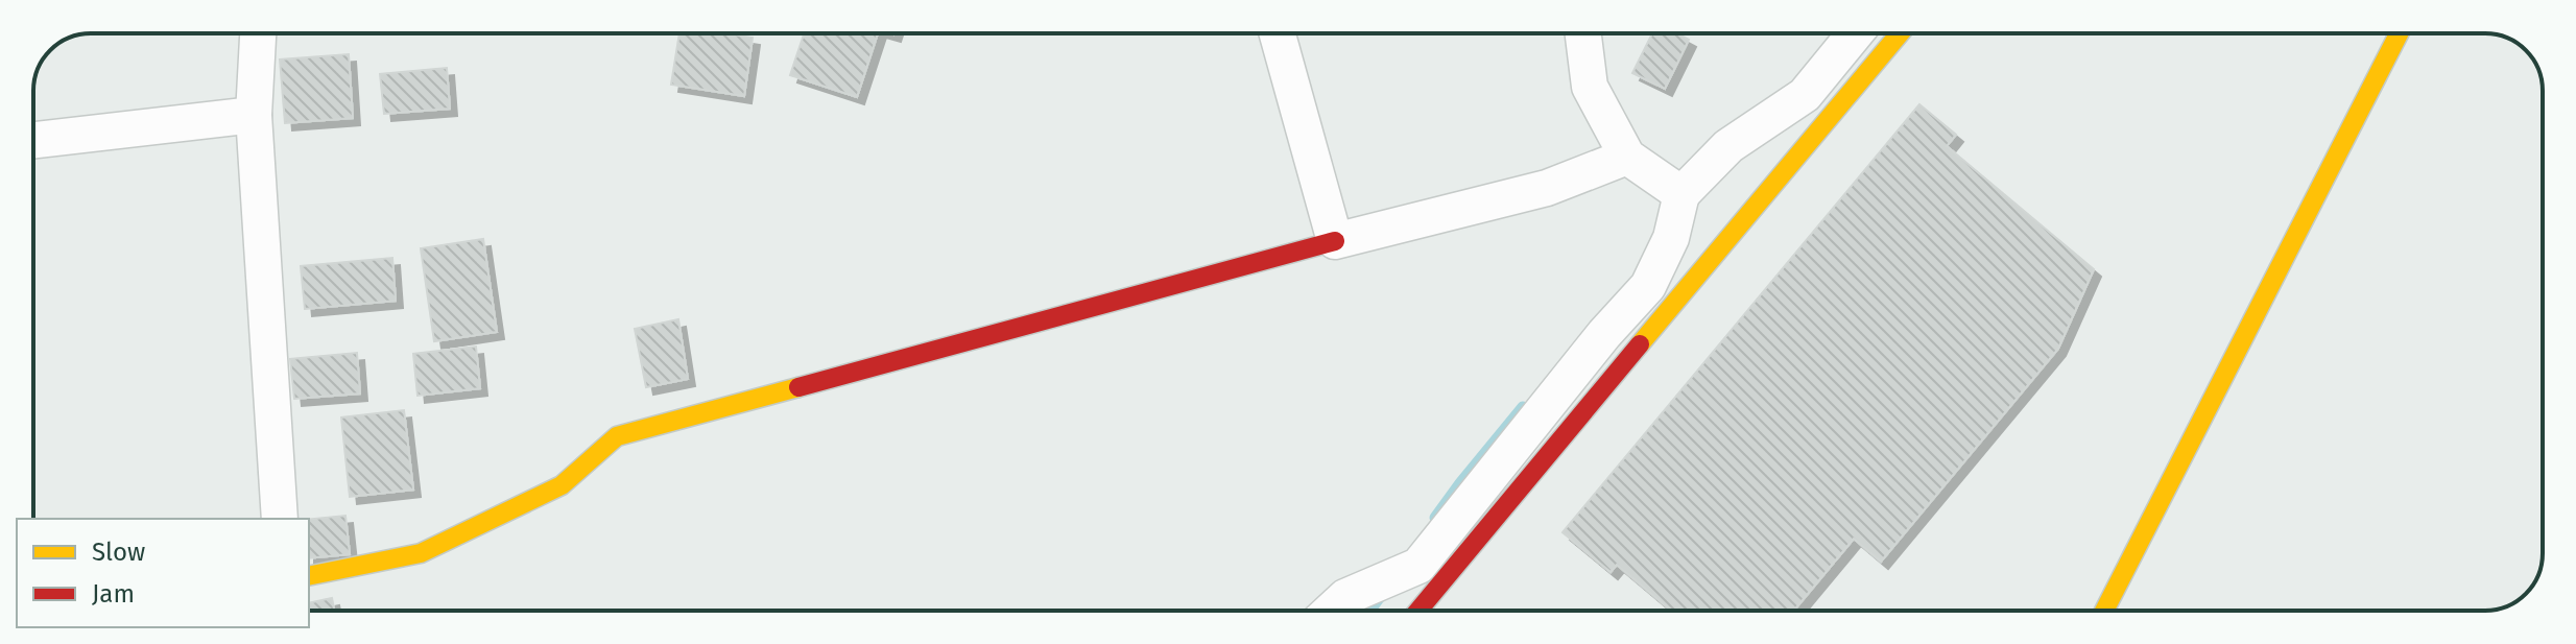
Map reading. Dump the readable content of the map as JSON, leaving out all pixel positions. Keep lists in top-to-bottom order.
{
  "legend": ["Slow", "Jam"]
}
